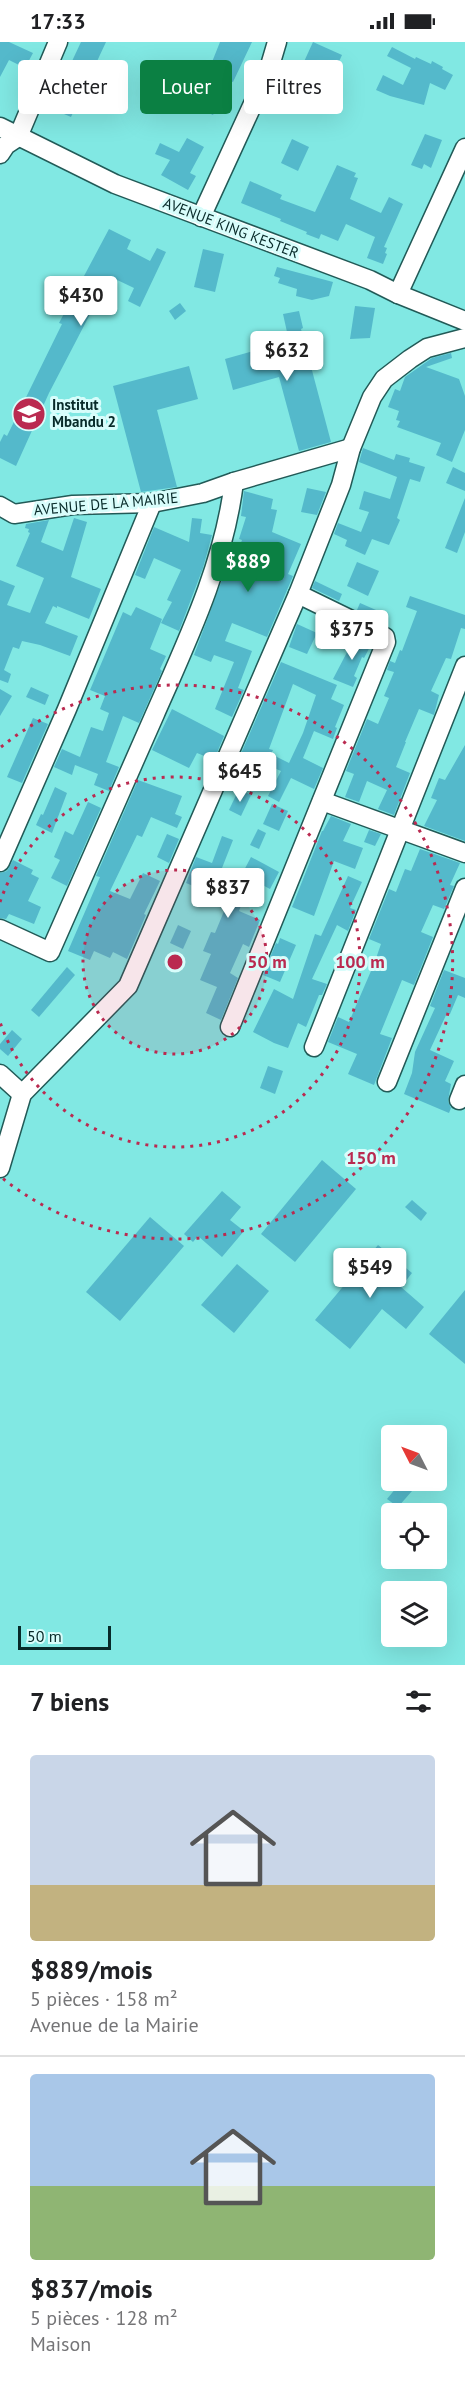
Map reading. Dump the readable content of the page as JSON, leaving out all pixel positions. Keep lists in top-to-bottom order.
{
  "streets": {
    "street": ["AVENUE KING KESTER", "AVENUE DE LA MAIRIE"]
  },
  "places": {
    "school or university": ["Institut Mbandu 2"]
  },
  "scale_bar": "50 m",
  "north": "top left",
  "page": {
    "status": "17:33",
    "chip": ["Acheter", "Louer", "Filtres"],
    "price": [
      "$430",
      "$632",
      "$889",
      "$375",
      "$645",
      "$837",
      "$549"
    ],
    "scale": "50 m",
    "heading": "7 biens",
    "list": [
      {
        "name": "$889/mois",
        "note": "5 pièces · 158 m² · Avenue de la Mairie"
      },
      {
        "name": "$837/mois",
        "note": "5 pièces · 128 m² · Maison"
      }
    ]
  },
  "rings": ["50 m", "100 m", "150 m"]
}
